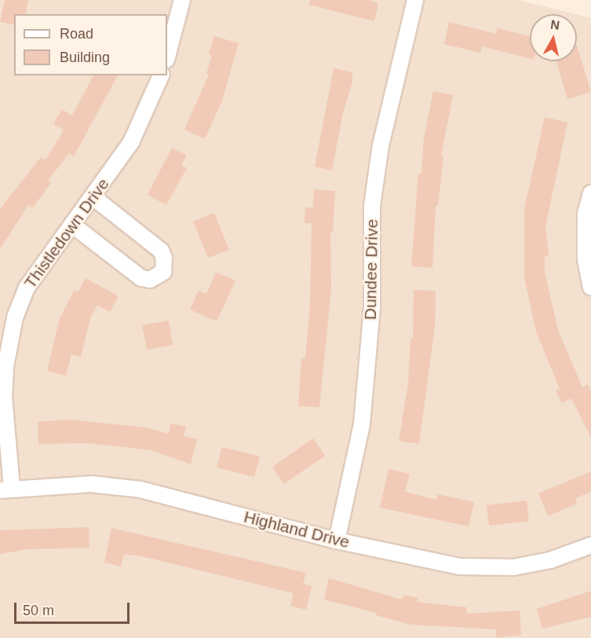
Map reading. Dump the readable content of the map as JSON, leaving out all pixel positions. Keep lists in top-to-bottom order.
{
  "streets": {
    "street": ["Thistledown Drive", "Dundee Drive", "Highland Drive"]
  },
  "crossings": [
    ["Thistledown Drive", "Highland Drive"],
    ["Dundee Drive", "Highland Drive"]
  ],
  "legend": ["Road", "Building"],
  "scale_bar": "50 m",
  "north": "top"
}
